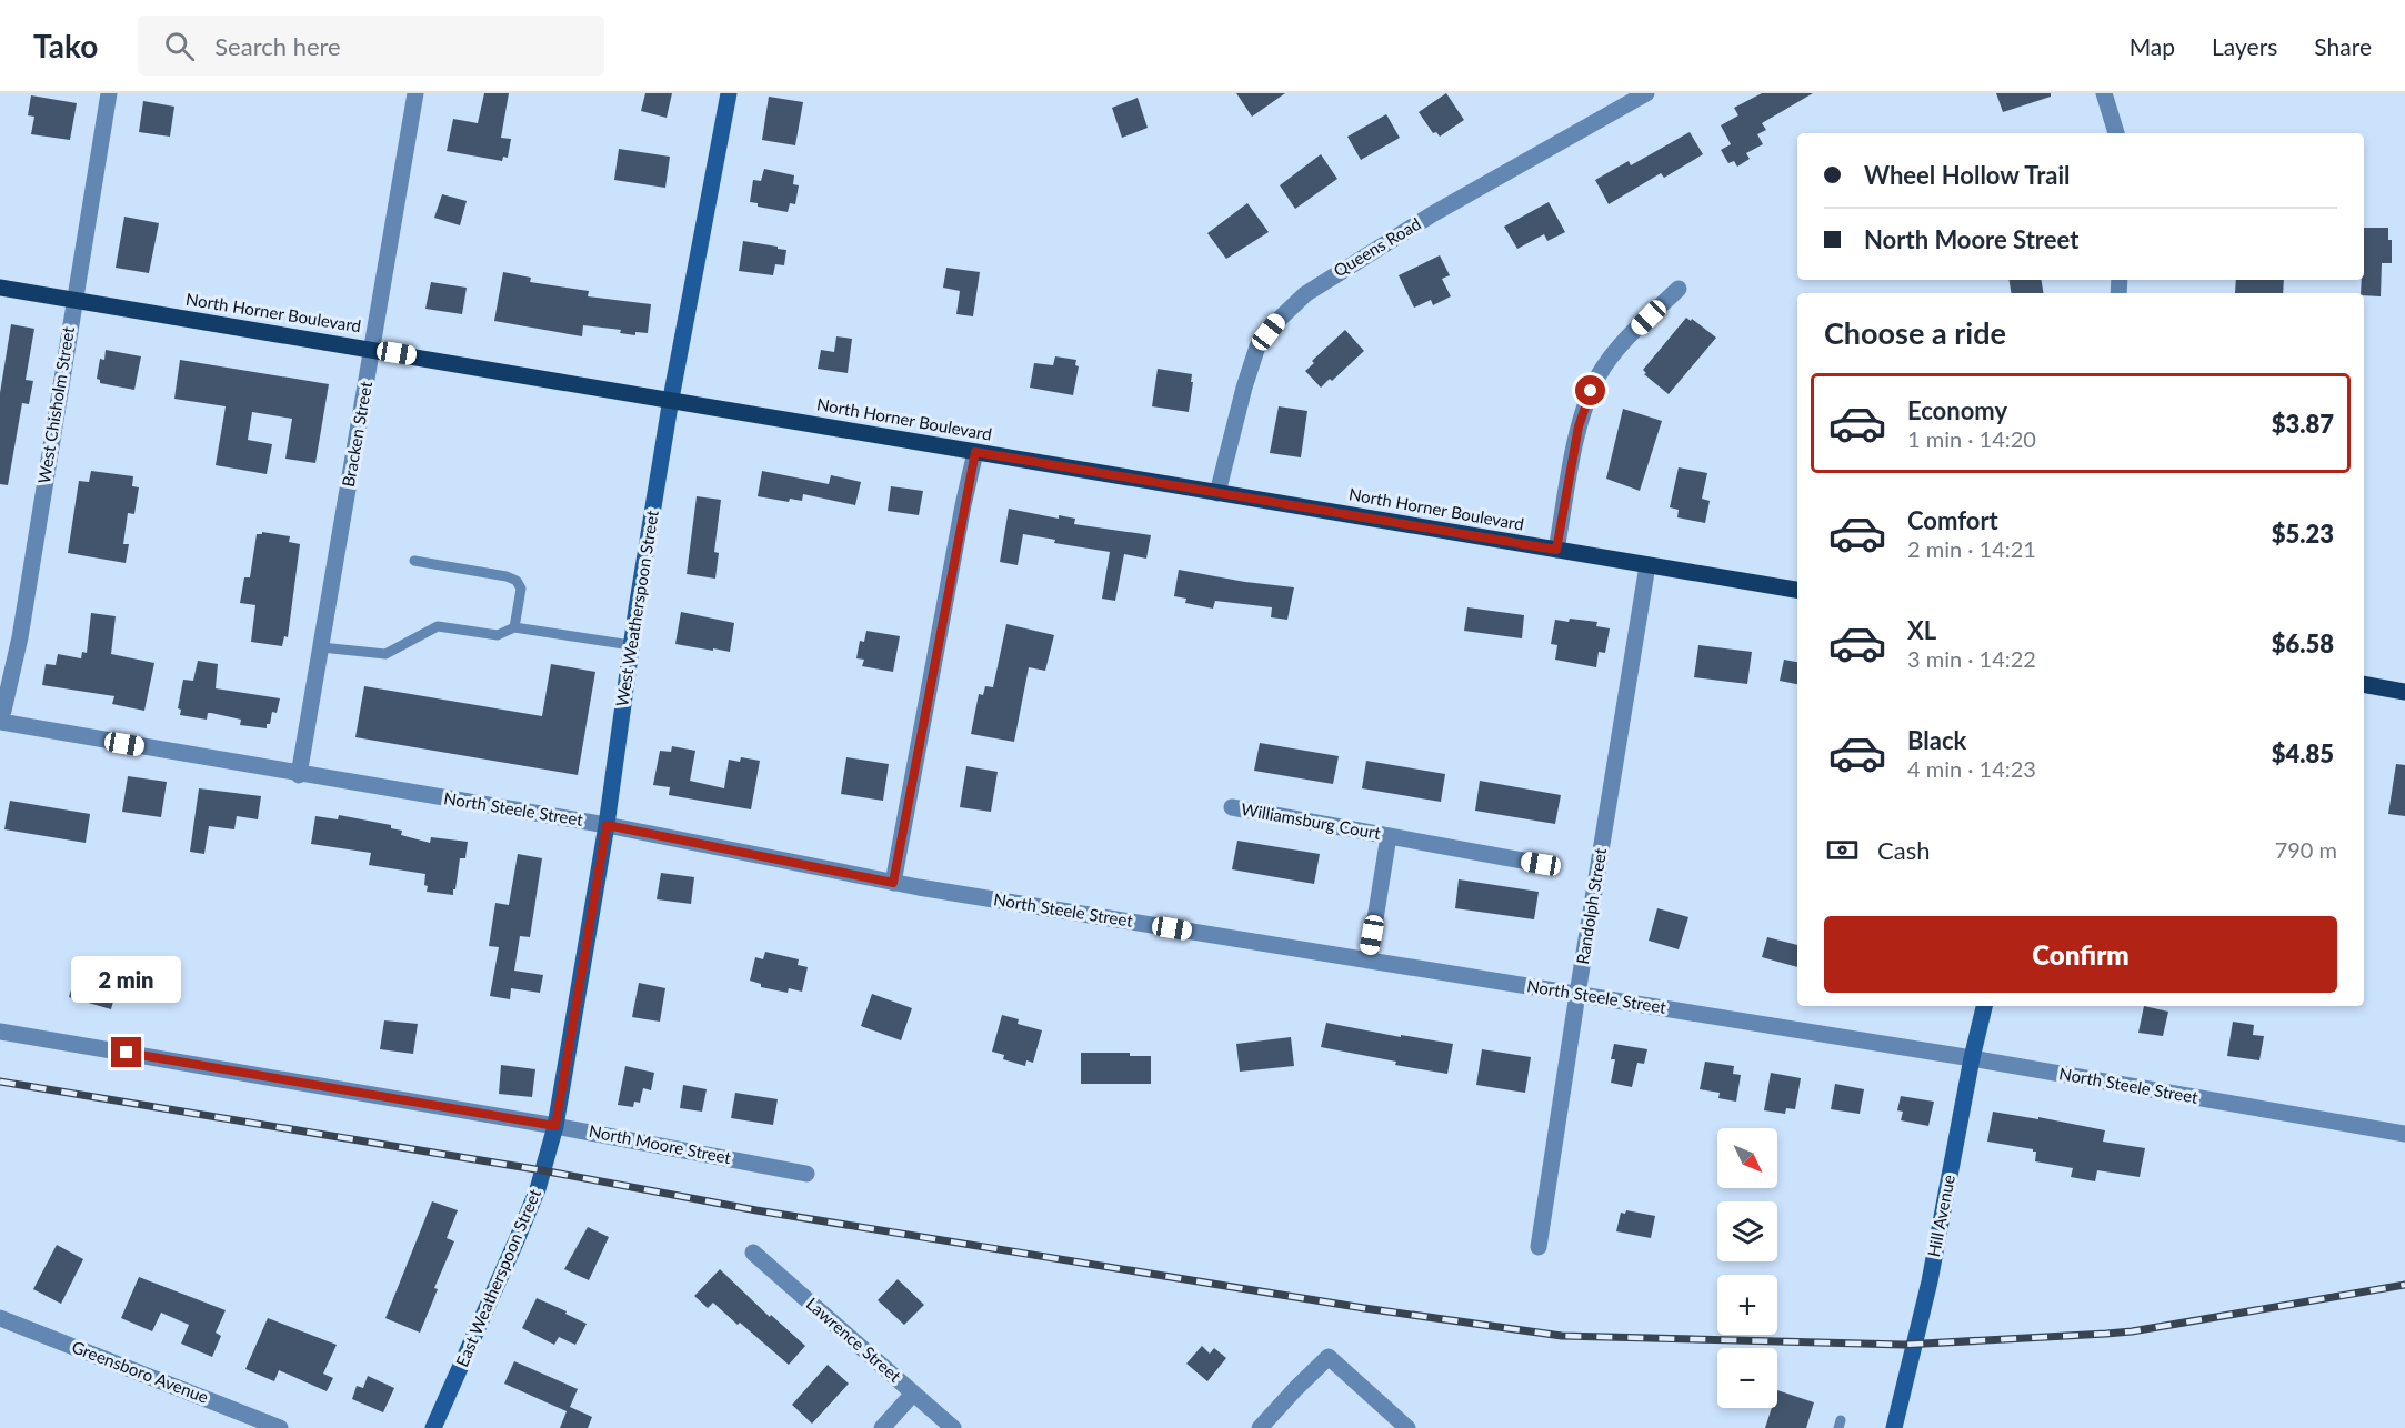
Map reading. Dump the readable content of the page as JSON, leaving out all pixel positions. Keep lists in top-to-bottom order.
{
  "streets": {
    "main road": ["North Horner Boulevard"],
    "street": [
      "Queens Road",
      "West Chisholm Street",
      "Bracken Street",
      "West Weatherspoon Street",
      "North Steele Street",
      "Williamsburg Court",
      "Randolph Street",
      "North Moore Street",
      "Hill Avenue",
      "East Weatherspoon Street",
      "Lawrence Street",
      "Greensboro Avenue"
    ]
  },
  "crossings": [
    ["Queens Road", "North Horner Boulevard"],
    ["North Horner Boulevard", "West Chisholm Street"],
    ["North Horner Boulevard", "Bracken Street"],
    ["North Horner Boulevard", "West Weatherspoon Street"],
    ["North Horner Boulevard", "Randolph Street"],
    ["Bracken Street", "North Steele Street"],
    ["West Weatherspoon Street", "North Steele Street"],
    ["West Weatherspoon Street", "North Moore Street"],
    ["West Weatherspoon Street", "East Weatherspoon Street"],
    ["North Steele Street", "Williamsburg Court"],
    ["North Steele Street", "Randolph Street"],
    ["North Steele Street", "Hill Avenue"],
    ["North Moore Street", "East Weatherspoon Street"]
  ],
  "north": "bottom right",
  "page": {
    "header": "Tako",
    "search": "Search here",
    "nav": ["Map", "Layers", "Share"],
    "banner": ["Wheel Hollow Trail", "North Moore Street"],
    "heading": "Choose a ride",
    "list": [
      {
        "name": "Economy",
        "note": "1 min · 14:20",
        "value": "$3.87"
      },
      {
        "name": "Comfort",
        "note": "2 min · 14:21",
        "value": "$5.23"
      },
      {
        "name": "XL",
        "note": "3 min · 14:22",
        "value": "$6.58"
      },
      {
        "name": "Black",
        "note": "4 min · 14:23",
        "value": "$4.85"
      }
    ],
    "pay": ["Cash", "790 m"],
    "buttons": "Confirm",
    "bubble": "2 min",
    "map_buttons": ["+", "−"]
  }
}
